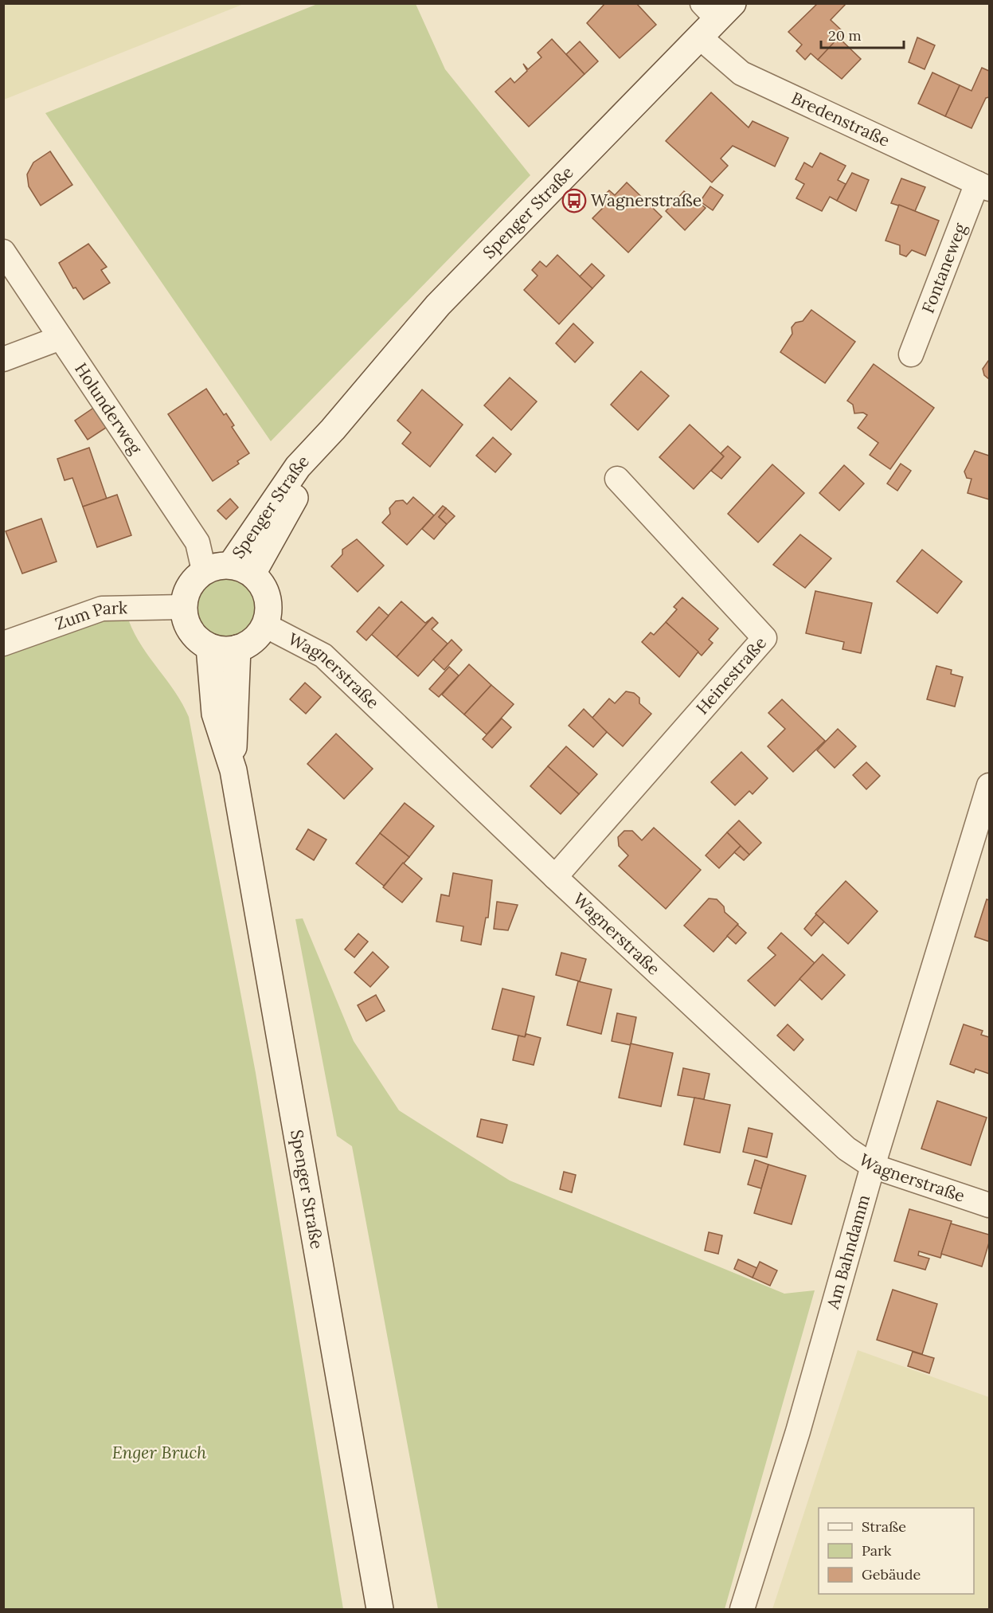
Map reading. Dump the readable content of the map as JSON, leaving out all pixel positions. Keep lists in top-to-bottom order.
{
  "streets": {
    "street": [
      "Bredenstraße",
      "Spenger Straße",
      "Fontaneweg",
      "Holunderweg",
      "Zum Park",
      "Wagnerstraße",
      "Heinestraße",
      "Am Bahndamm"
    ]
  },
  "crossings": [
    ["Bredenstraße", "Spenger Straße"],
    ["Bredenstraße", "Fontaneweg"],
    ["Spenger Straße", "Holunderweg"],
    ["Spenger Straße", "Zum Park"],
    ["Spenger Straße", "Wagnerstraße"],
    ["Holunderweg", "Zum Park"],
    ["Holunderweg", "Wagnerstraße"],
    ["Zum Park", "Wagnerstraße"],
    ["Wagnerstraße", "Heinestraße"],
    ["Wagnerstraße", "Am Bahndamm"]
  ],
  "parks": ["Enger Bruch"],
  "places": {
    "bus stop": ["Wagnerstraße"]
  },
  "legend": ["Straße", "Park", "Gebäude"],
  "scale_bar": "20 m"
}
